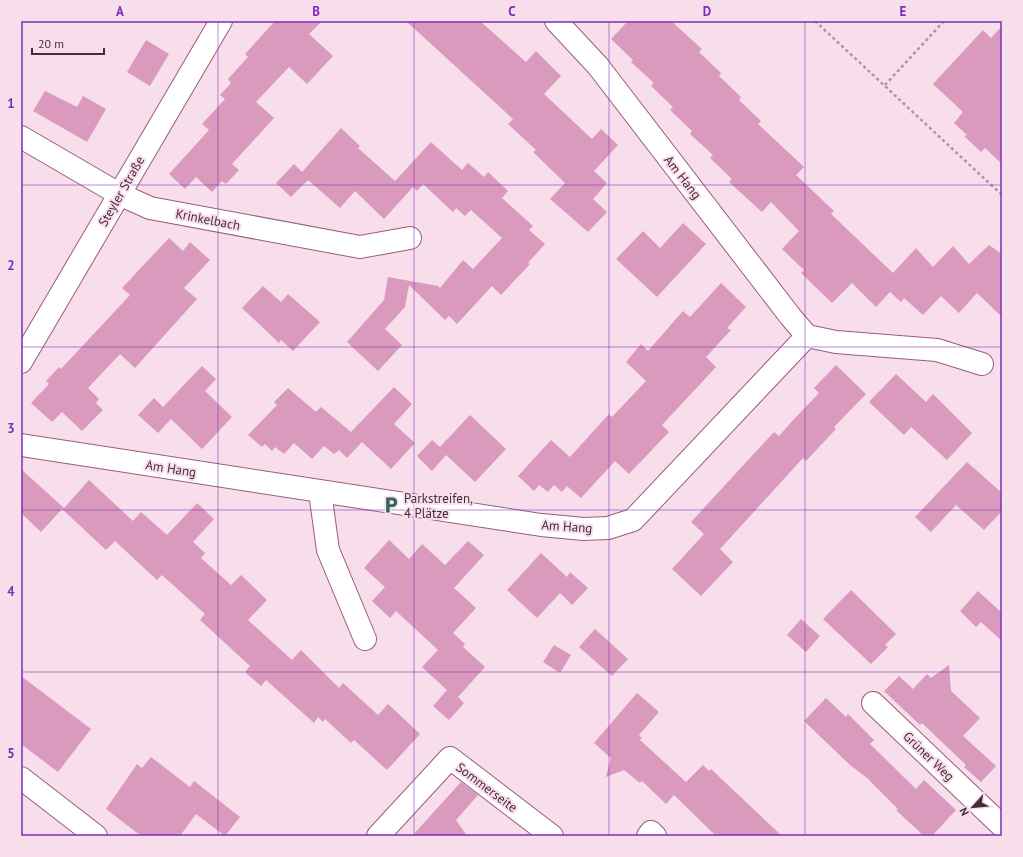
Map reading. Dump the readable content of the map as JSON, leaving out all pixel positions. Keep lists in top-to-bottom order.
{
  "streets": {
    "street": [
      "Am Hang",
      "Steyler Straße",
      "Krinkelbach",
      "Grüner Weg",
      "Sommerseite"
    ]
  },
  "crossings": [
    ["Steyler Straße", "Krinkelbach"]
  ],
  "places": {
    "parking": ["Parkstreifen, 4 Plätze"]
  },
  "scale_bar": "20 m",
  "north": "bottom left",
  "grid": {
    "columns": [
      "A",
      "B",
      "C",
      "D",
      "E"
    ],
    "rows": [
      "1",
      "2",
      "3",
      "4",
      "5"
    ]
  }
}
